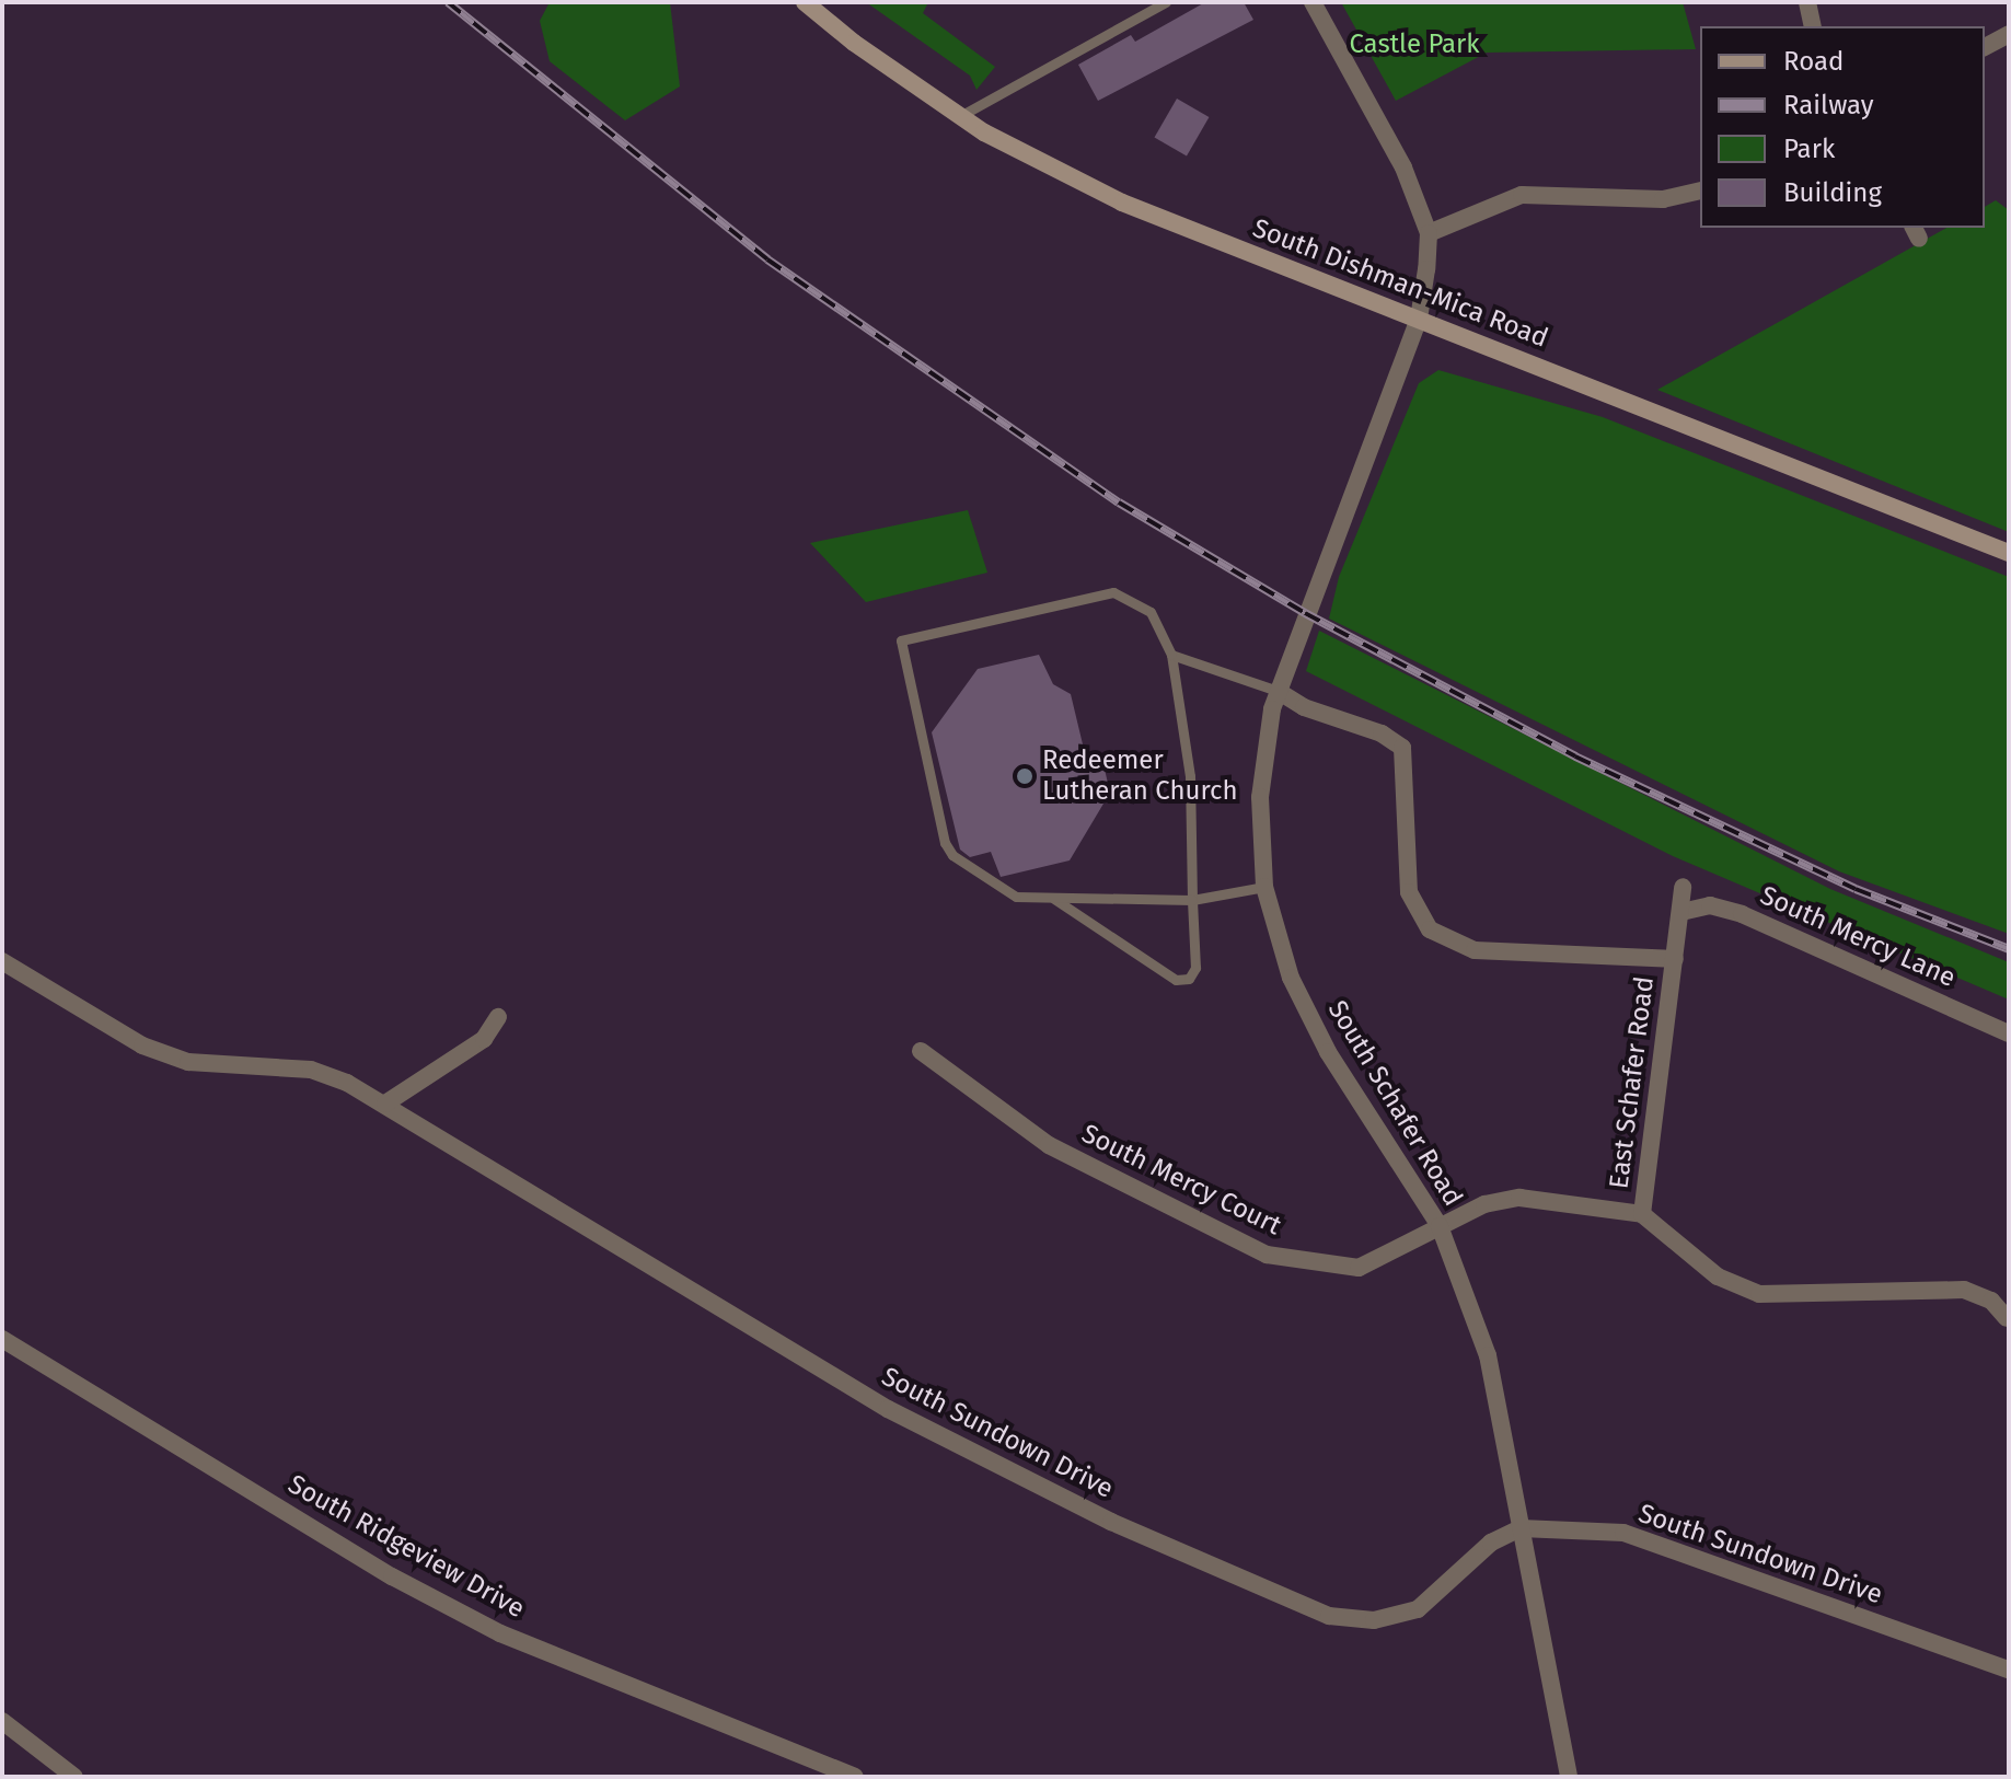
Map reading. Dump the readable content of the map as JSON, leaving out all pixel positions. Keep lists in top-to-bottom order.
{
  "streets": {
    "main road": ["South Dishman-Mica Road"],
    "street": [
      "South Mercy Lane",
      "East Schafer Road",
      "South Schafer Road",
      "South Mercy Court",
      "South Sundown Drive",
      "South Ridgeview Drive"
    ]
  },
  "crossings": [
    ["South Dishman-Mica Road", "South Schafer Road"],
    ["South Mercy Lane", "East Schafer Road"],
    ["East Schafer Road", "South Schafer Road"],
    ["East Schafer Road", "South Mercy Court"],
    ["South Schafer Road", "South Mercy Court"],
    ["South Schafer Road", "South Sundown Drive"]
  ],
  "parks": ["Castle Park"],
  "places": ["Redeemer Lutheran Church"],
  "legend": [
    "Road",
    "Railway",
    "Park",
    "Building"
  ]
}
